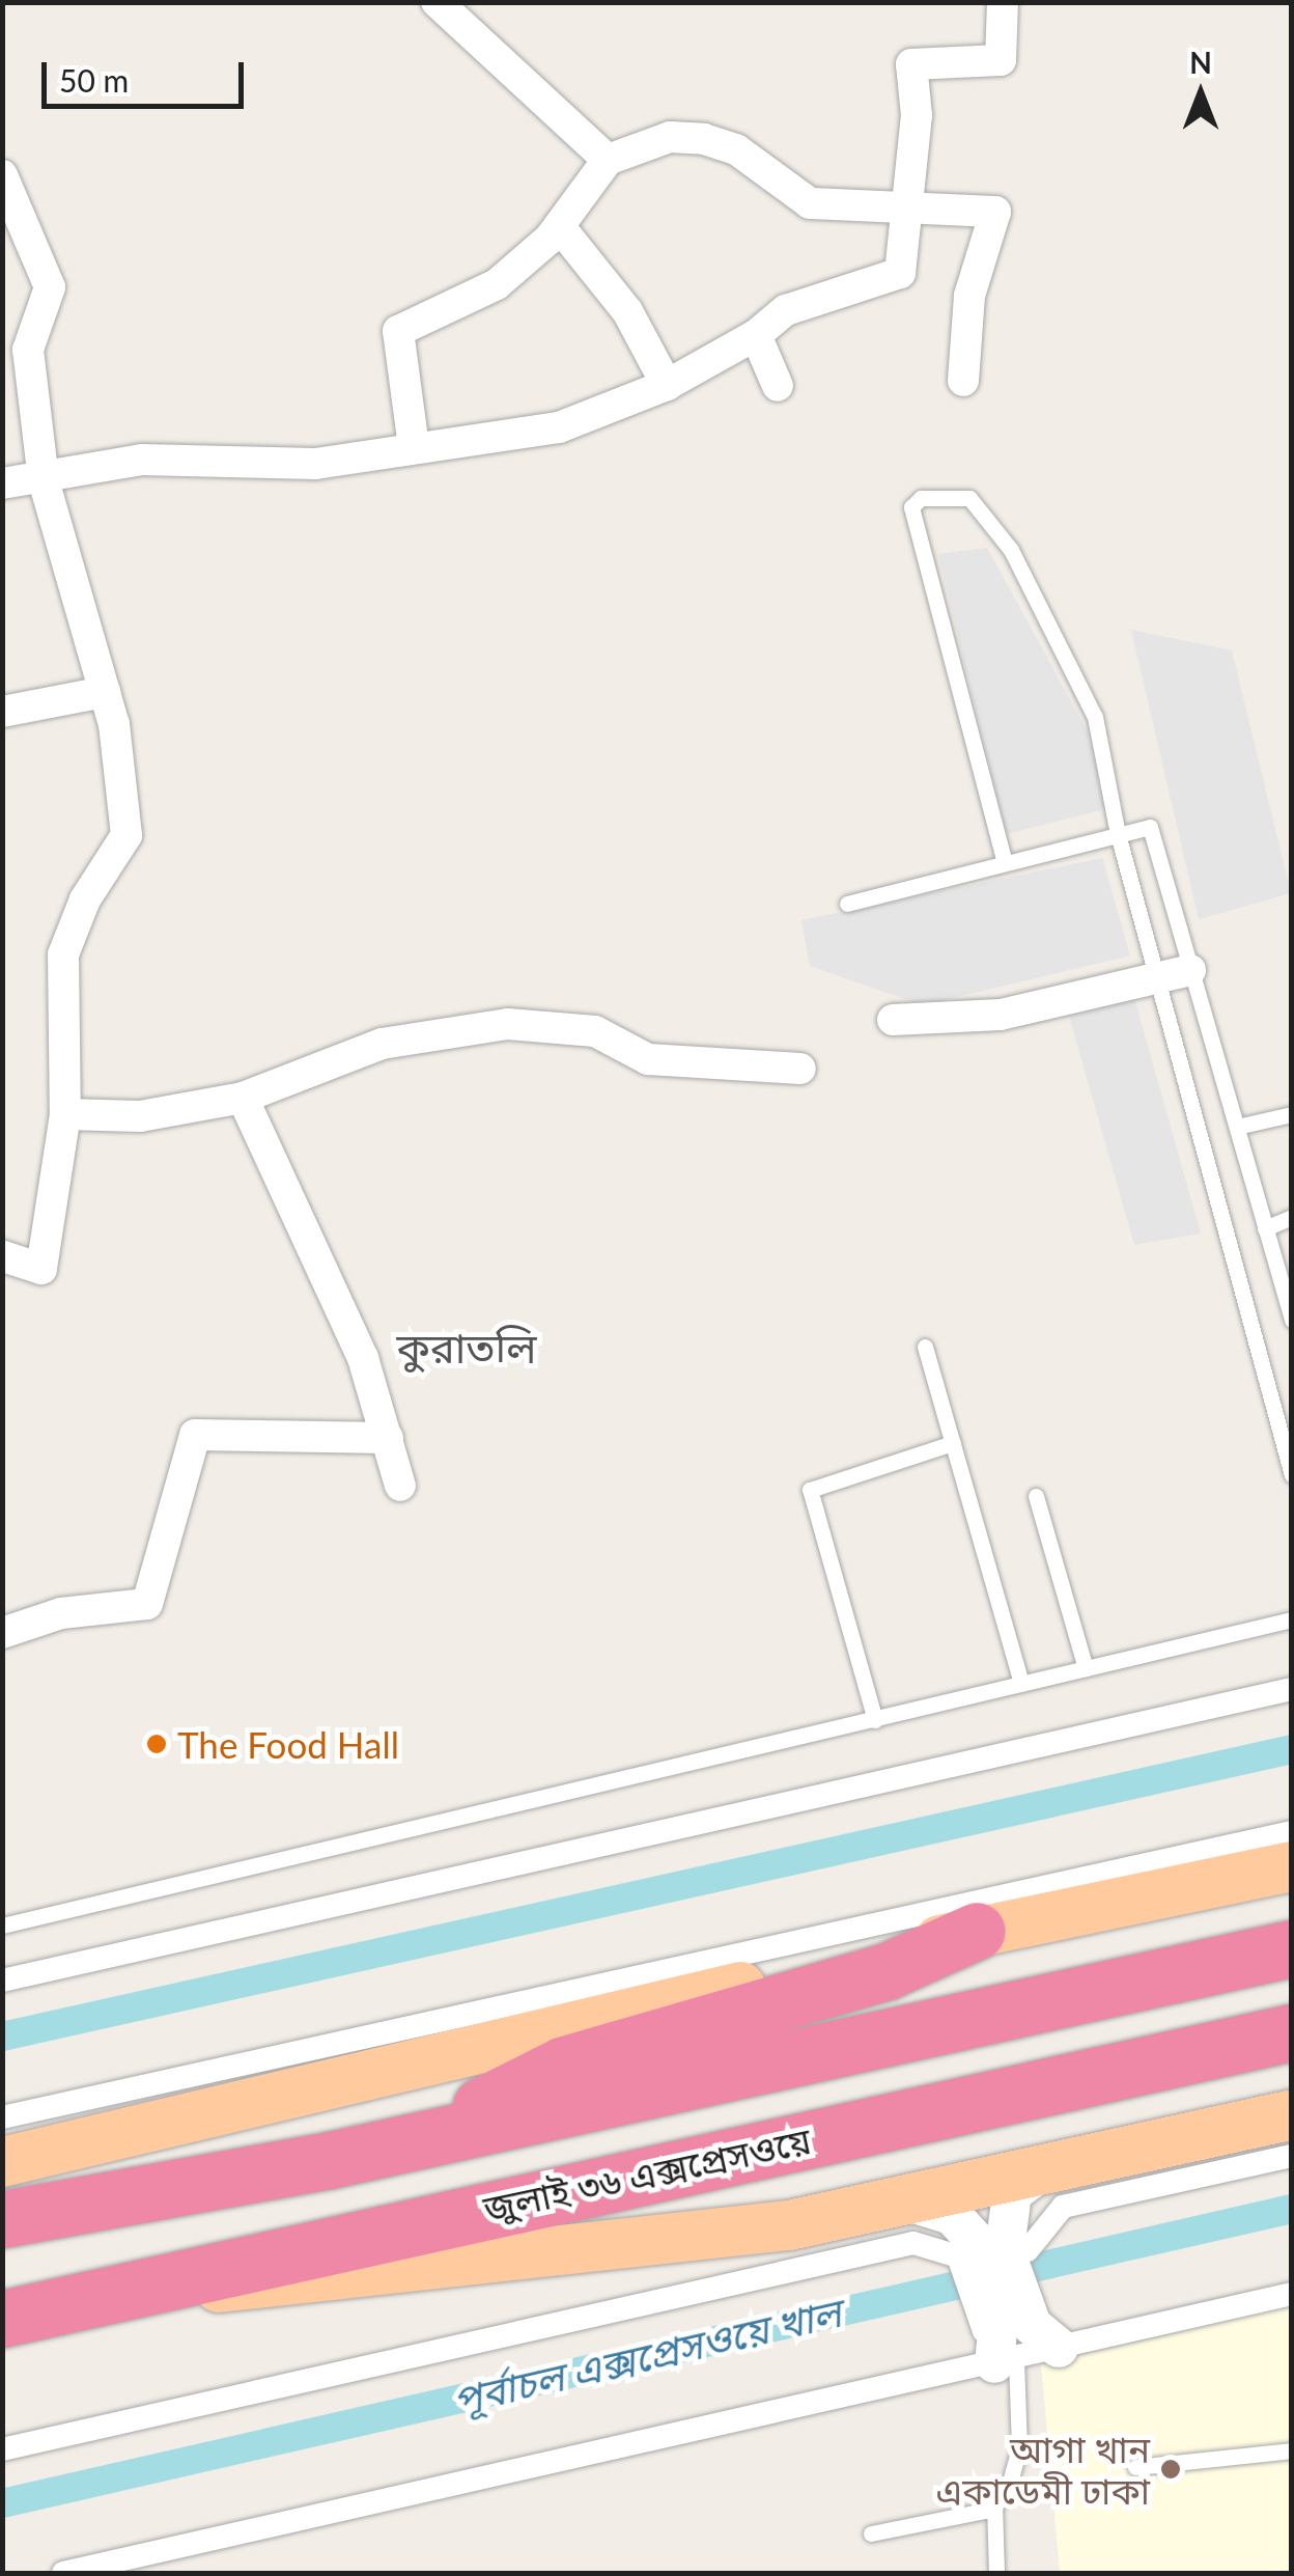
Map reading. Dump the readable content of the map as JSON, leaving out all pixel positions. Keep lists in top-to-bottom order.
{
  "streets": {
    "highway": ["জুলাই ৩৬ এক্সপ্রেসওয়ে"]
  },
  "districts": ["কুরাতলি"],
  "water": ["পূর্বাচল এক্সপ্রেসওয়ে খাল"],
  "places": ["The Food Hall", "আগা খান একাডেমী ঢাকা"],
  "scale_bar": "50 m",
  "north": "top"
}
